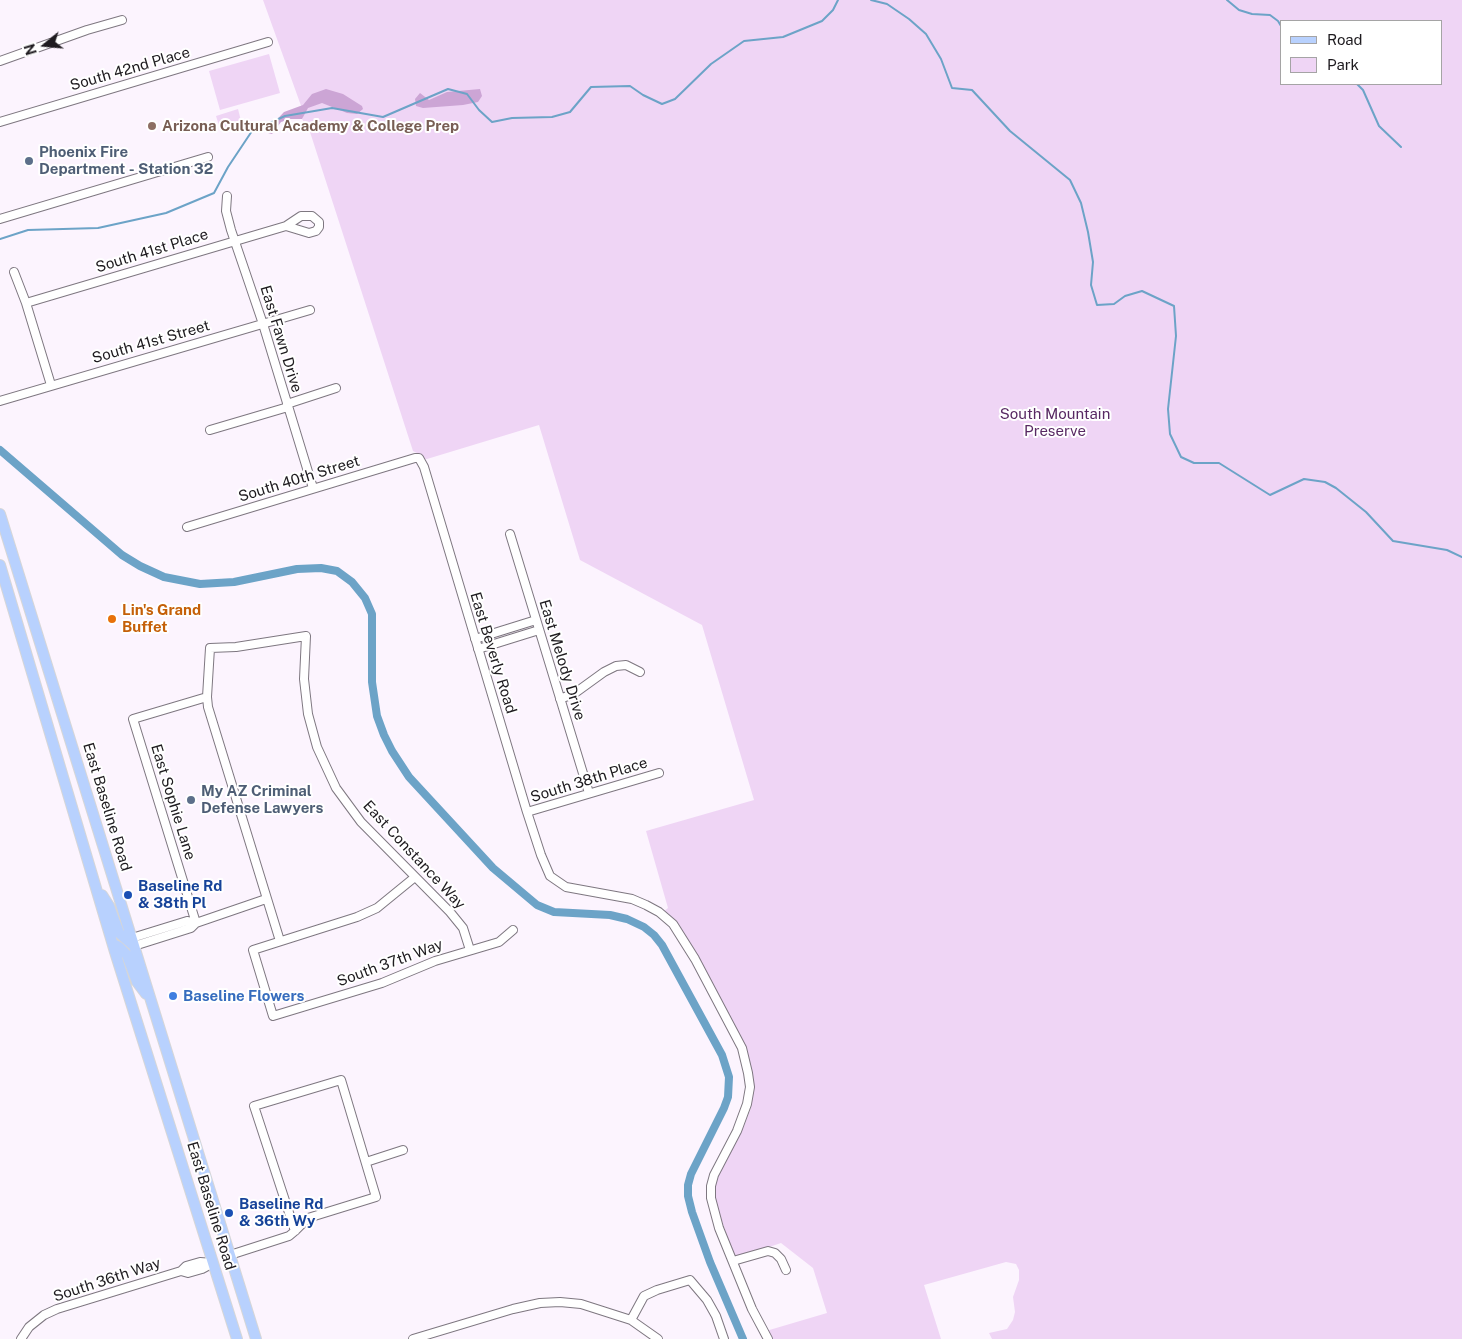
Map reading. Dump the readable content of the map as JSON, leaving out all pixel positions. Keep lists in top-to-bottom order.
{
  "streets": {
    "main road": ["East Baseline Road"],
    "street": [
      "South 42nd Place",
      "South 41st Place",
      "East Fawn Drive",
      "South 41st Street",
      "South 40th Street",
      "East Beverly Road",
      "East Melody Drive",
      "South 38th Place",
      "East Sophie Lane",
      "East Constance Way",
      "South 37th Way",
      "South 36th Way"
    ]
  },
  "crossings": [
    ["South 41st Place", "East Fawn Drive"],
    ["East Fawn Drive", "South 41st Street"],
    ["East Fawn Drive", "South 40th Street"],
    ["South 40th Street", "East Beverly Road"],
    ["East Beverly Road", "South 38th Place"],
    ["East Melody Drive", "South 38th Place"],
    ["East Sophie Lane", "East Constance Way"],
    ["East Baseline Road", "South 36th Way"],
    ["East Constance Way", "South 37th Way"]
  ],
  "parks": ["South Mountain Preserve"],
  "places": [
    "Arizona Cultural Academy & College Prep",
    "Phoenix Fire Department - Station 32",
    "Lin's Grand Buffet",
    "My AZ Criminal Defense Lawyers",
    "Baseline Rd & 38th Pl",
    "Baseline Flowers",
    "Baseline Rd & 36th Wy"
  ],
  "legend": ["Road", "Park"],
  "north": "left"
}
